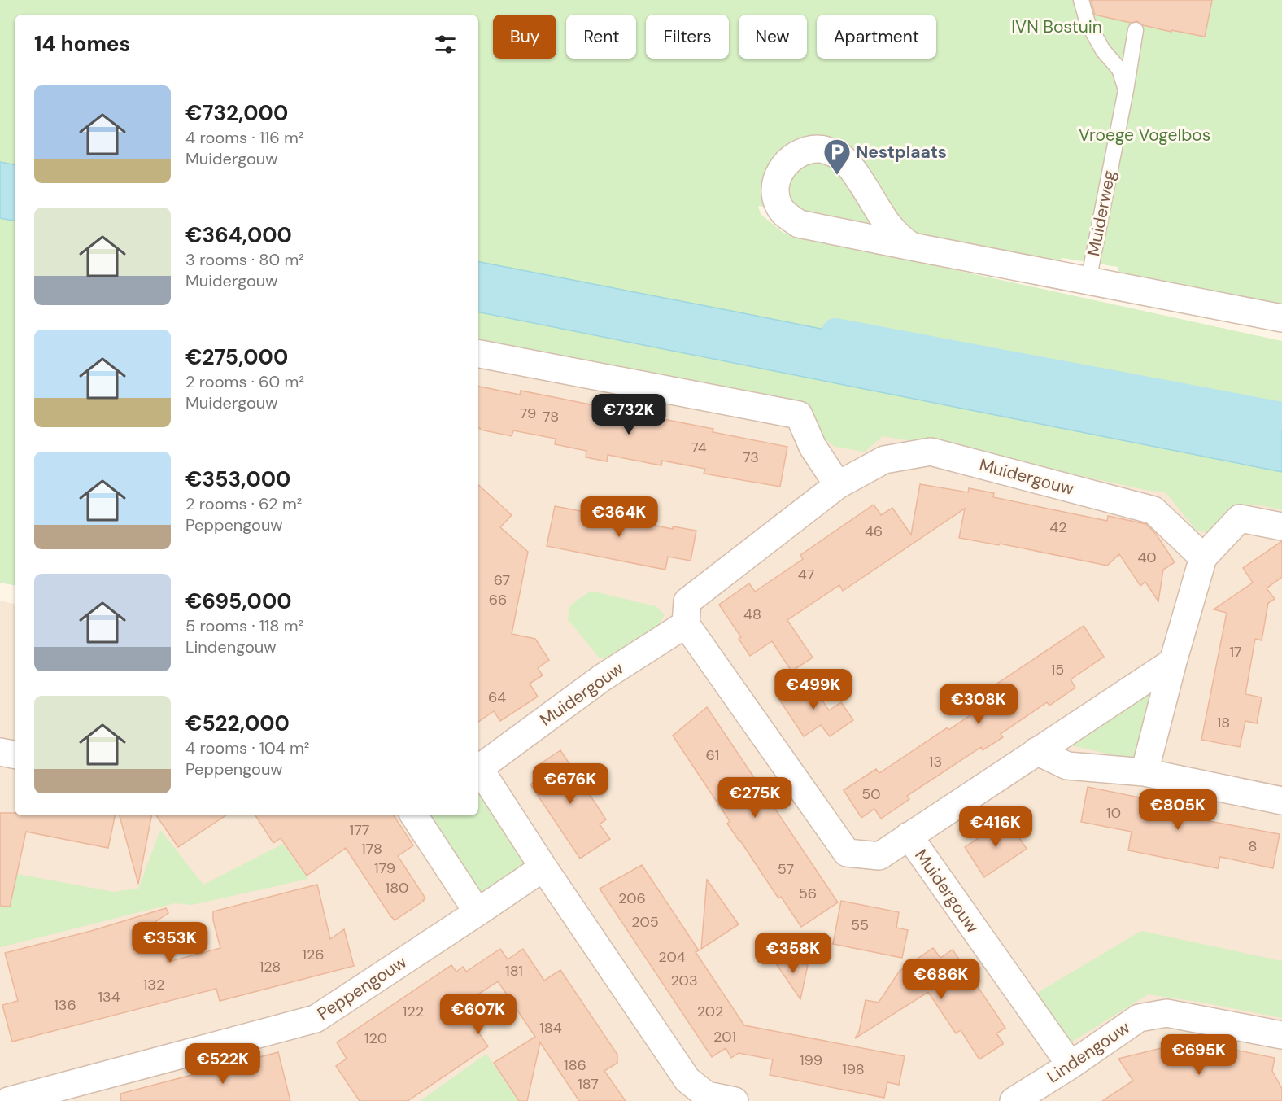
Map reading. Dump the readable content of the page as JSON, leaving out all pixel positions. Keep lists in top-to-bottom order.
{
  "streets": {
    "street": [
      "Muiderweg",
      "Muidergouw",
      "Peppengouw",
      "Lindengouw"
    ]
  },
  "crossings": [
    ["Muidergouw", "Lindengouw"]
  ],
  "parks": ["IVN Bostuin", "Vroege Vogelbos"],
  "places": {
    "parking": ["Nestplaats"]
  },
  "house_numbers": [
    "79",
    "78",
    "74",
    "73",
    "42",
    "46",
    "40",
    "47",
    "67",
    "66",
    "48",
    "17",
    "15",
    "64",
    "18",
    "61",
    "13",
    "50",
    "10",
    "177",
    "8",
    "178",
    "179",
    "57",
    "180",
    "56",
    "206",
    "205",
    "55",
    "126",
    "204",
    "128",
    "181",
    "203",
    "132",
    "134",
    "136",
    "122",
    "202",
    "184",
    "201",
    "120",
    "199",
    "186",
    "198",
    "187"
  ],
  "page": {
    "chip": [
      "Buy",
      "Rent",
      "Filters",
      "New",
      "Apartment"
    ],
    "heading": "14 homes",
    "list": [
      {
        "name": "€732,000",
        "note": "4 rooms · 116 m² · Muidergouw"
      },
      {
        "name": "€364,000",
        "note": "3 rooms · 80 m² · Muidergouw"
      },
      {
        "name": "€275,000",
        "note": "2 rooms · 60 m² · Muidergouw"
      },
      {
        "name": "€353,000",
        "note": "2 rooms · 62 m² · Peppengouw"
      },
      {
        "name": "€695,000",
        "note": "5 rooms · 118 m² · Lindengouw"
      },
      {
        "name": "€522,000",
        "note": "4 rooms · 104 m² · Peppengouw"
      }
    ],
    "price": [
      "€732K",
      "€364K",
      "€499K",
      "€308K",
      "€676K",
      "€275K",
      "€805K",
      "€416K",
      "€353K",
      "€358K",
      "€686K",
      "€607K",
      "€695K",
      "€522K"
    ]
  }
}
